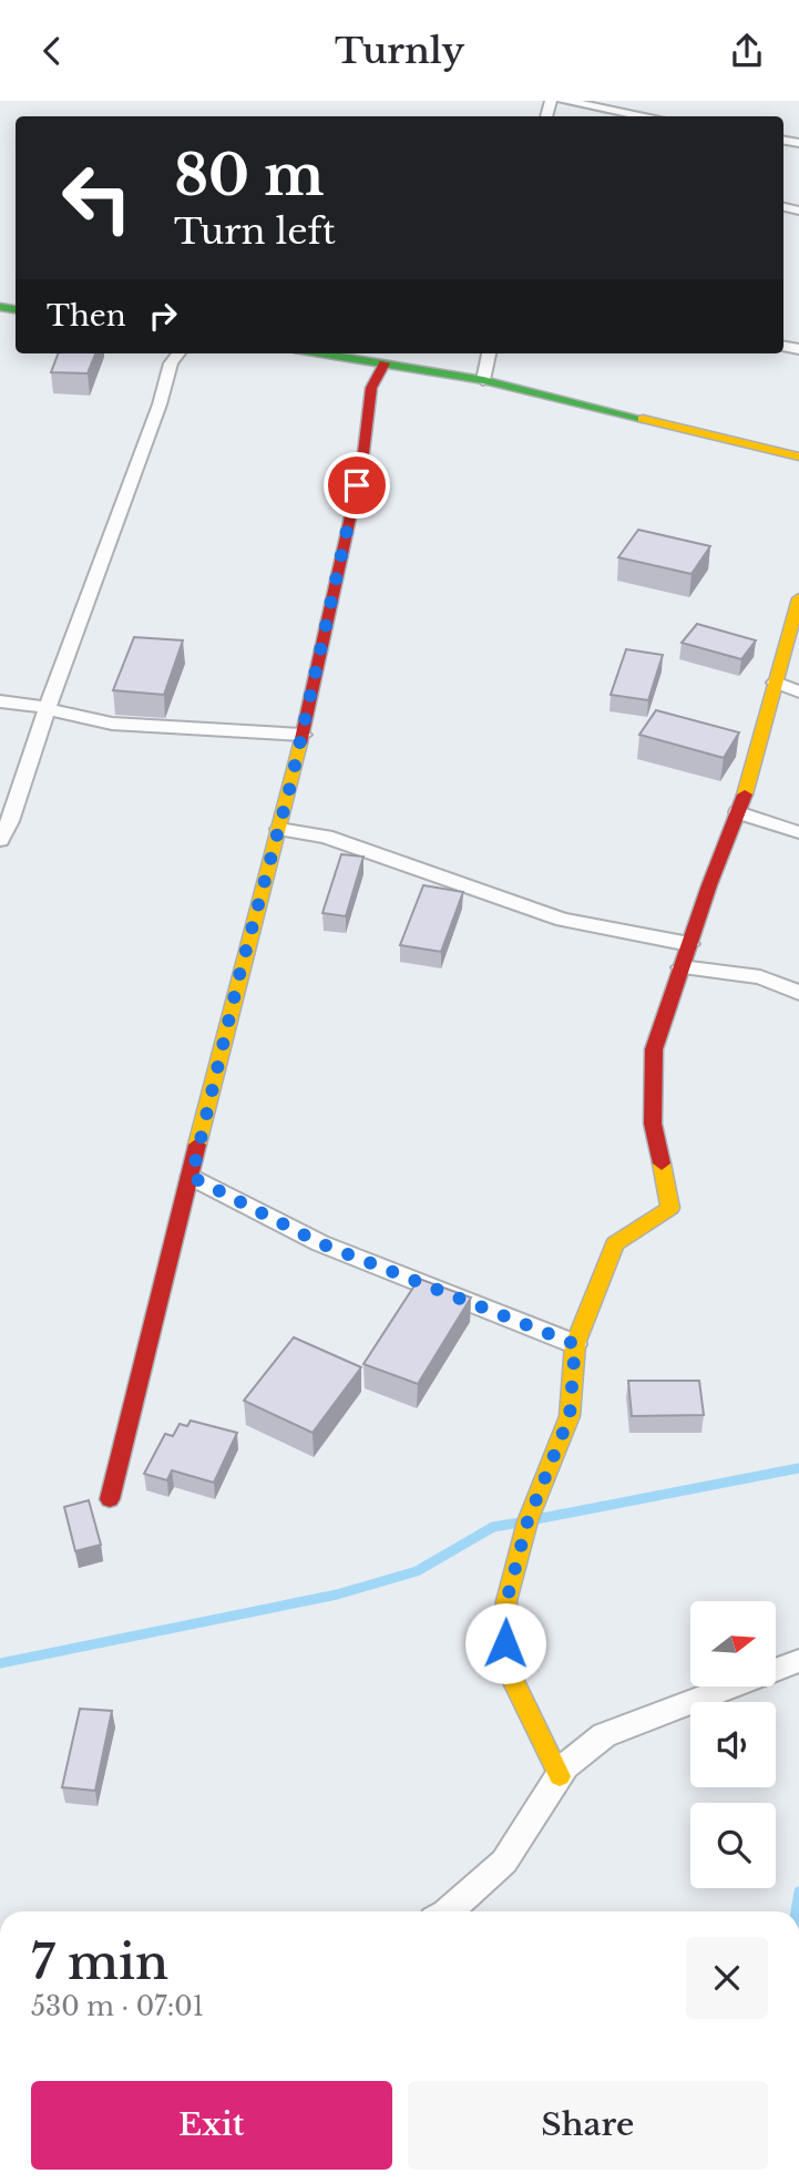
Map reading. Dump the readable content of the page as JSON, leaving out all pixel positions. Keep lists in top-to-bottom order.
{
  "north": "right",
  "page": {
    "header": "Turnly",
    "turn": ["80 m", "Turn left"],
    "then": "Then",
    "heading": ["7 min", "530 m · 07:01"],
    "buttons": ["Exit", "Share"]
  }
}
